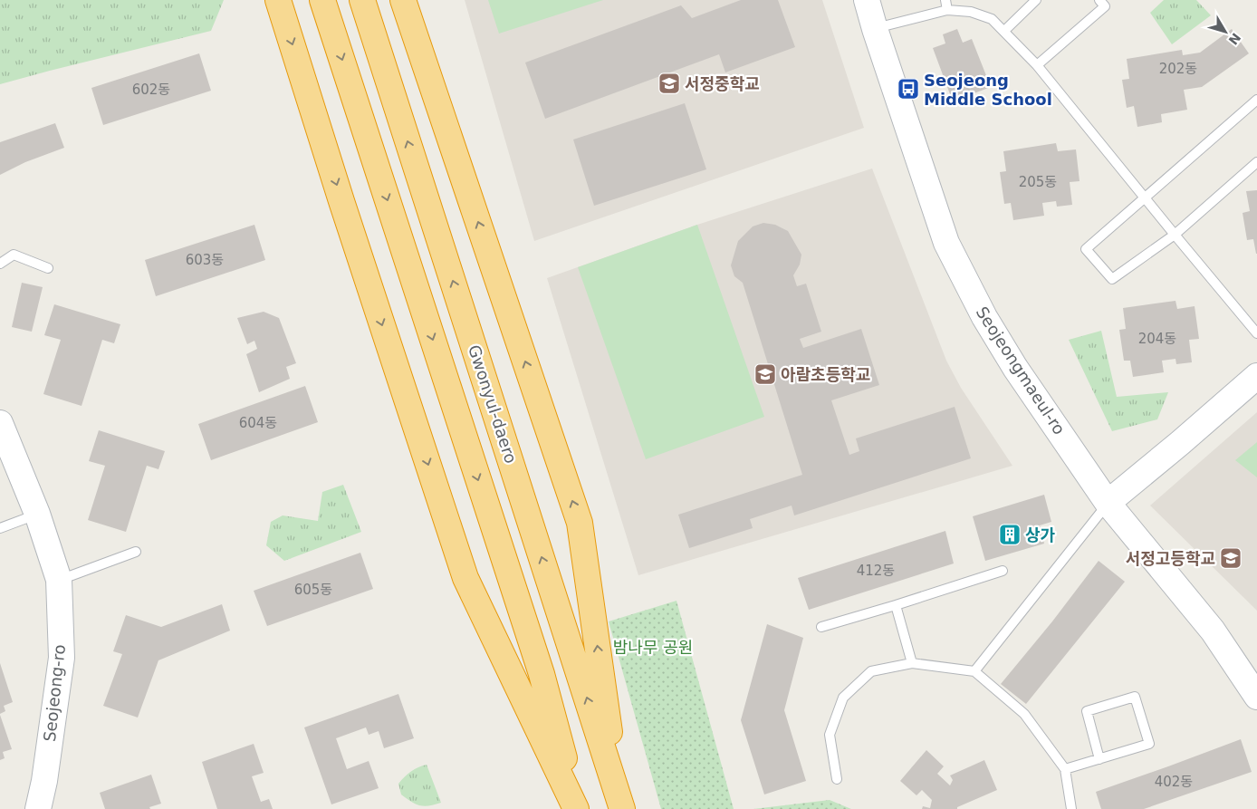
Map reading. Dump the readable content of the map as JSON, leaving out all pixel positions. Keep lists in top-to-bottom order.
{
  "streets": {
    "highway": ["Gwonyul-daero"],
    "main road": ["Seojeongmaeul-ro", "Seojeong-ro"]
  },
  "parks": ["밤나무 공원"],
  "places": {
    "school or university": ["서정중학교", "아람초등학교", "서정고등학교"],
    "bus stop": ["Seojeong Middle School"],
    "building": ["상가"]
  },
  "house_numbers": [
    "202동",
    "602동",
    "205동",
    "603동",
    "204동",
    "604동",
    "412동",
    "605동",
    "402동"
  ],
  "north": "bottom right"
}
